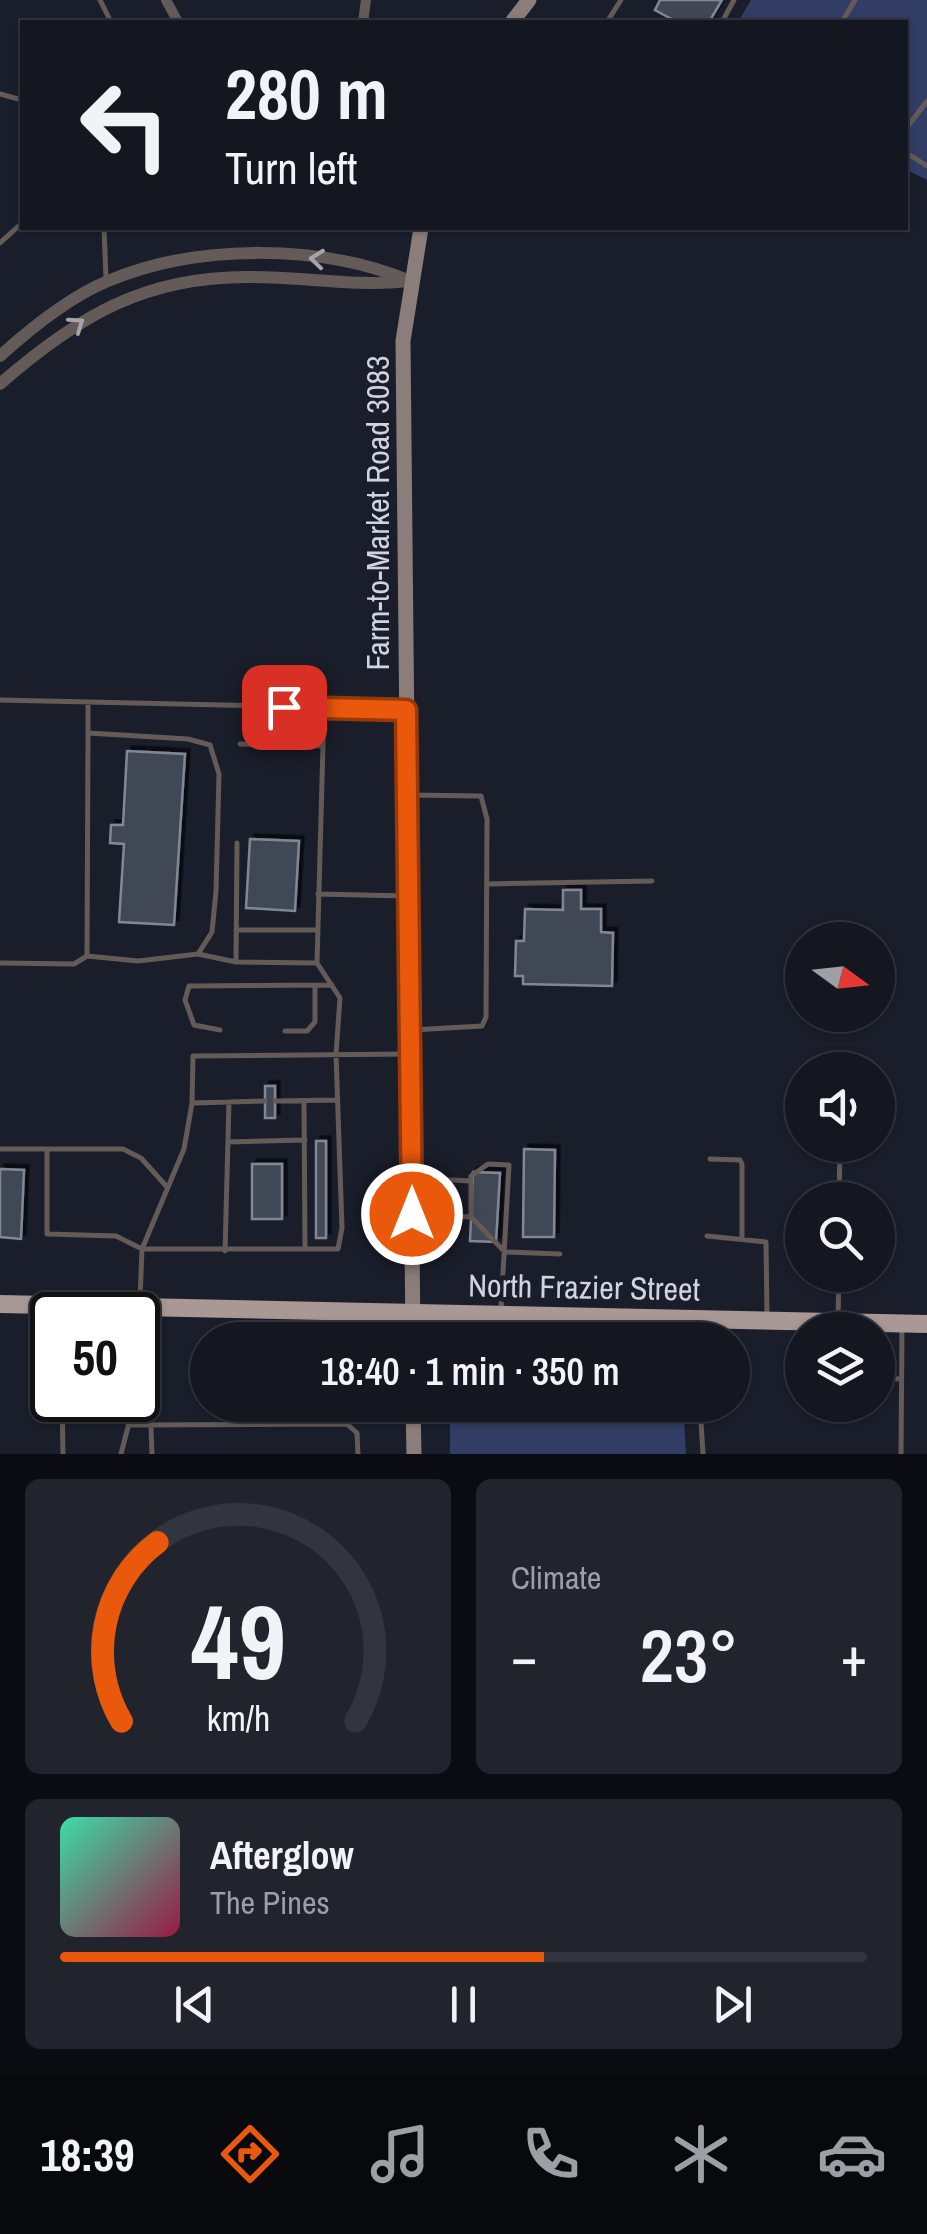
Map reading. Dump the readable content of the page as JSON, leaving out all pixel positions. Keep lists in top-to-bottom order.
{
  "streets": {
    "main road": ["Farm-to-Market Road 3083", "North Frazier Street"]
  },
  "crossings": [
    ["Farm-to-Market Road 3083", "North Frazier Street"]
  ],
  "north": "right",
  "page": {
    "turn": ["280 m", "Turn left"],
    "limit": "50",
    "trip": "18:40 · 1 min · 350 m",
    "tile": "Climate",
    "heat": ["−", "23°", "+"],
    "song": ["Afterglow", "The Pines"],
    "tabs": "18:39",
    "gauge": ["49", "km/h"]
  }
}
